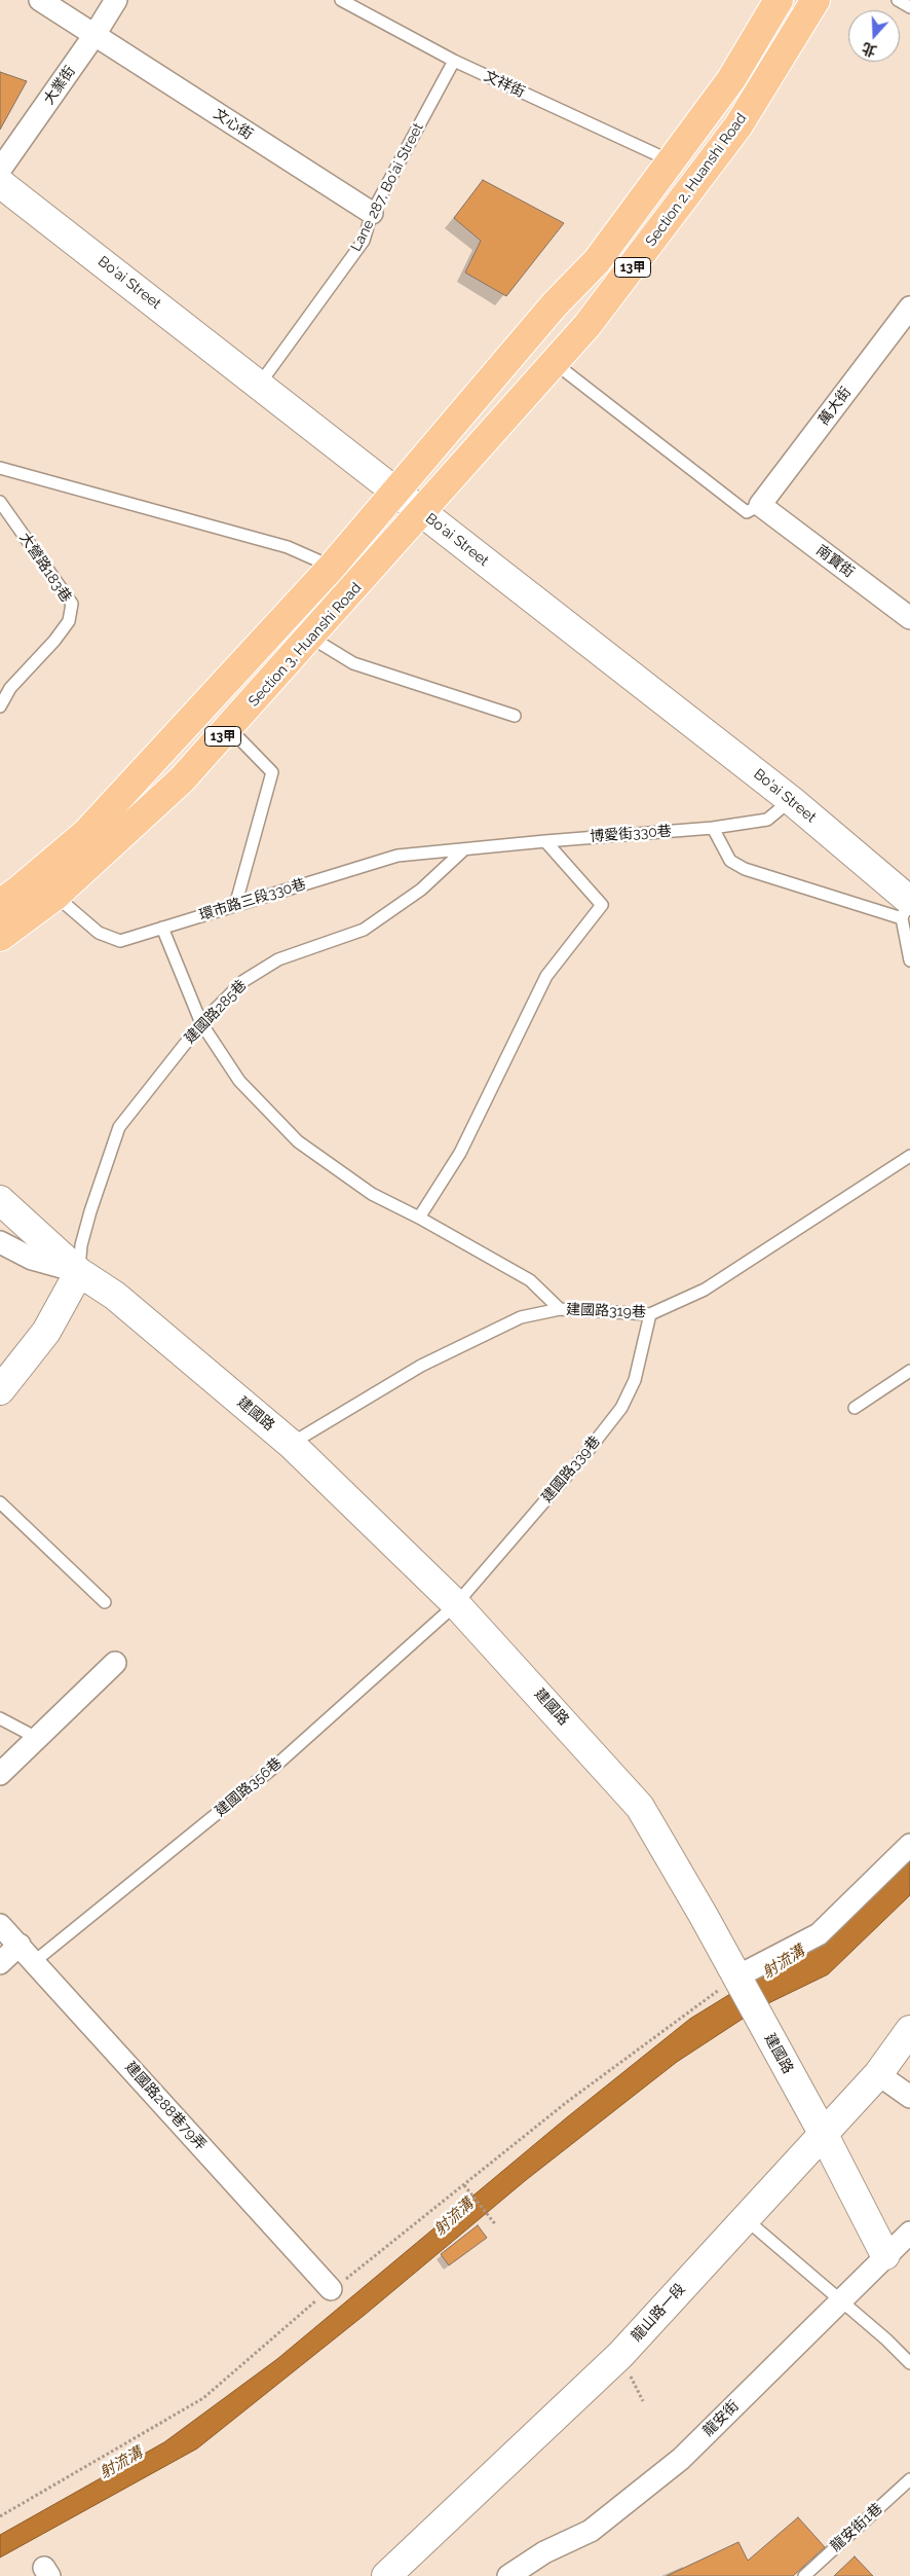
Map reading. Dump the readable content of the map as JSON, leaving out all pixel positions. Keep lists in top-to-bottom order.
{
  "streets": {
    "main road": ["Section 2, Huanshi Road", "13甲", "Section 3, Huanshi Road"],
    "street": [
      "大業街",
      "文心街",
      "Bo'ai Street",
      "萬大街",
      "南寶街",
      "建國路",
      "建國路288巷79弄",
      "龍山路一段",
      "龍安街"
    ],
    "lane": [
      "文祥街",
      "Lane 287, Bo'ai Street",
      "大營路183巷",
      "博愛街330巷",
      "環市路三段330巷",
      "建國路285巷",
      "建國路319巷",
      "建國路339巷",
      "建國路356巷",
      "龍安街1巷"
    ]
  },
  "crossings": [
    ["文祥街", "Lane 287, Bo'ai Street"],
    ["文祥街", "13甲"],
    ["大業街", "文心街"],
    ["文心街", "Lane 287, Bo'ai Street"],
    ["Section 2, Huanshi Road", "Bo'ai Street"],
    ["Section 2, Huanshi Road", "Section 3, Huanshi Road"],
    ["Lane 287, Bo'ai Street", "Bo'ai Street"],
    ["13甲", "Bo'ai Street"],
    ["Bo'ai Street", "Section 3, Huanshi Road"],
    ["Bo'ai Street", "博愛街330巷"],
    ["萬大街", "南寶街"],
    ["Section 3, Huanshi Road", "環市路三段330巷"],
    ["博愛街330巷", "環市路三段330巷"],
    ["博愛街330巷", "建國路285巷"],
    ["環市路三段330巷", "建國路285巷"],
    ["建國路285巷", "建國路"],
    ["建國路319巷", "建國路"],
    ["建國路319巷", "建國路339巷"],
    ["建國路", "建國路339巷"],
    ["建國路", "建國路356巷"],
    ["建國路", "龍山路一段"],
    ["建國路", "龍安街"],
    ["建國路339巷", "建國路356巷"],
    ["建國路356巷", "建國路288巷79弄"]
  ],
  "water": ["射流溝"],
  "north": "bottom"
}
